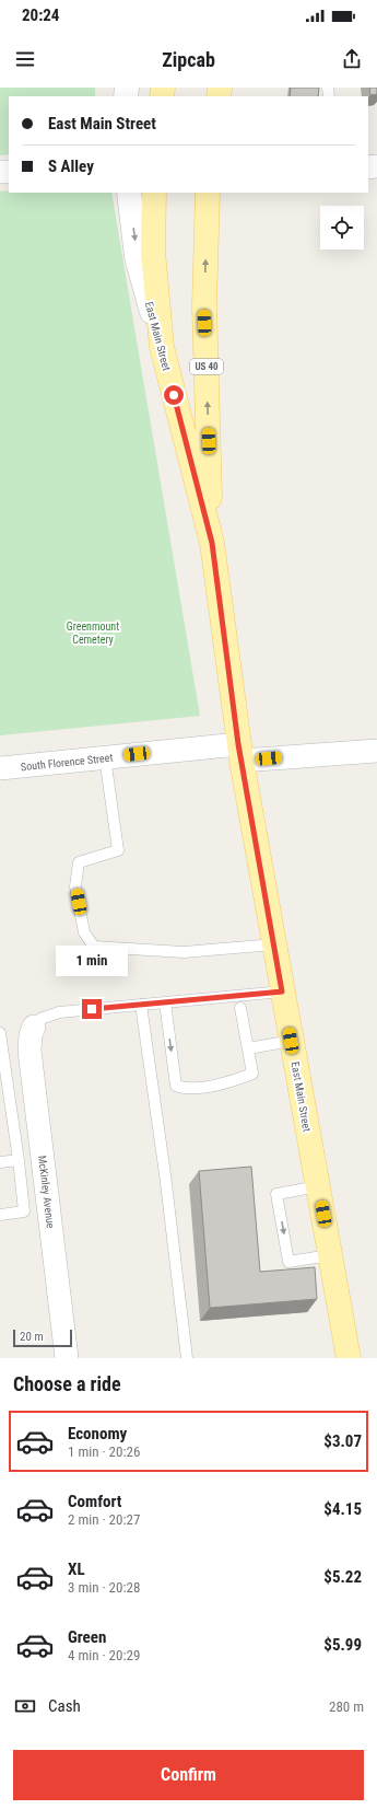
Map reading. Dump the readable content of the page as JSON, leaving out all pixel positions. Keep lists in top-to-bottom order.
{
  "streets": {
    "main road": ["East Main Street", "US 40"],
    "street": ["South Florence Street", "McKinley Avenue"]
  },
  "crossings": [
    ["East Main Street", "US 40"],
    ["East Main Street", "South Florence Street"]
  ],
  "parks": ["Greenmount Cemetery"],
  "scale_bar": "20 m",
  "page": {
    "status": "20:24",
    "header": "Zipcab",
    "banner": ["East Main Street", "S Alley"],
    "bubble": "1 min",
    "scale": "20 m",
    "heading": "Choose a ride",
    "list": [
      {
        "name": "Economy",
        "note": "1 min · 20:26",
        "value": "$3.07"
      },
      {
        "name": "Comfort",
        "note": "2 min · 20:27",
        "value": "$4.15"
      },
      {
        "name": "XL",
        "note": "3 min · 20:28",
        "value": "$5.22"
      },
      {
        "name": "Green",
        "note": "4 min · 20:29",
        "value": "$5.99"
      }
    ],
    "pay": ["Cash", "280 m"],
    "buttons": "Confirm"
  }
}
